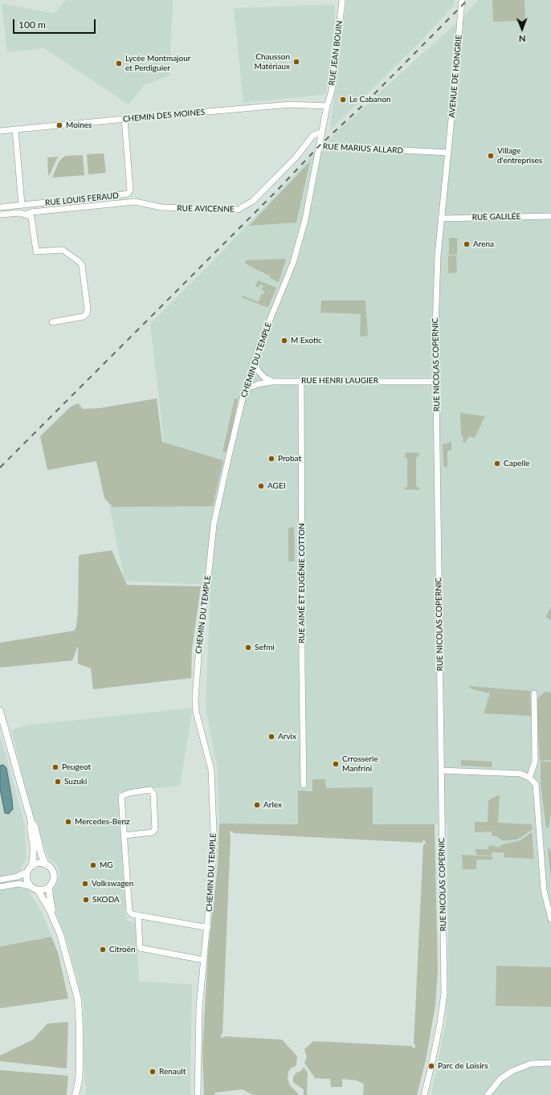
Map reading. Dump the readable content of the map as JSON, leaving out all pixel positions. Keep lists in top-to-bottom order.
{
  "streets": {
    "street": [
      "RUE JEAN BOUIN",
      "AVENUE DE HONGRIE",
      "CHEMIN DES MOINES",
      "RUE MARIUS ALLARD",
      "RUE LOUIS FERAUD",
      "RUE AVICENNE",
      "RUE GALILÉE",
      "CHEMIN DU TEMPLE",
      "RUE NICOLAS COPERNIC",
      "RUE HENRI LAUGIER",
      "RUE AIMÉ ET EUGÉNIE COTTON"
    ]
  },
  "crossings": [
    ["RUE JEAN BOUIN", "CHEMIN DES MOINES"],
    ["RUE JEAN BOUIN", "RUE MARIUS ALLARD"],
    ["AVENUE DE HONGRIE", "RUE MARIUS ALLARD"],
    ["AVENUE DE HONGRIE", "RUE NICOLAS COPERNIC"],
    ["CHEMIN DES MOINES", "RUE MARIUS ALLARD"],
    ["CHEMIN DES MOINES", "RUE LOUIS FERAUD"],
    ["RUE MARIUS ALLARD", "RUE AVICENNE"],
    ["RUE MARIUS ALLARD", "CHEMIN DU TEMPLE"],
    ["RUE MARIUS ALLARD", "RUE NICOLAS COPERNIC"],
    ["RUE GALILÉE", "RUE NICOLAS COPERNIC"],
    ["CHEMIN DU TEMPLE", "RUE HENRI LAUGIER"],
    ["RUE NICOLAS COPERNIC", "RUE HENRI LAUGIER"],
    ["RUE HENRI LAUGIER", "RUE AIMÉ ET EUGÉNIE COTTON"]
  ],
  "places": [
    "Chausson Matériaux",
    "Lycée Montmajour et Perdiguier",
    "Le Cabanon",
    "Moines",
    "Village d'entreprises",
    "Arena",
    "M Exotic",
    "Probat",
    "Capelle",
    "AGEI",
    "Sefmi",
    "Arvix",
    "Crrosserie Manfrini",
    "Peugeot",
    "Suzuki",
    "Arlex",
    "Mercedes-Benz",
    "MG",
    "Volkswagen",
    "SKODA",
    "Citroën",
    "Parc de Loisirs",
    "Renault"
  ],
  "scale_bar": "100 m",
  "north": "bottom"
}
